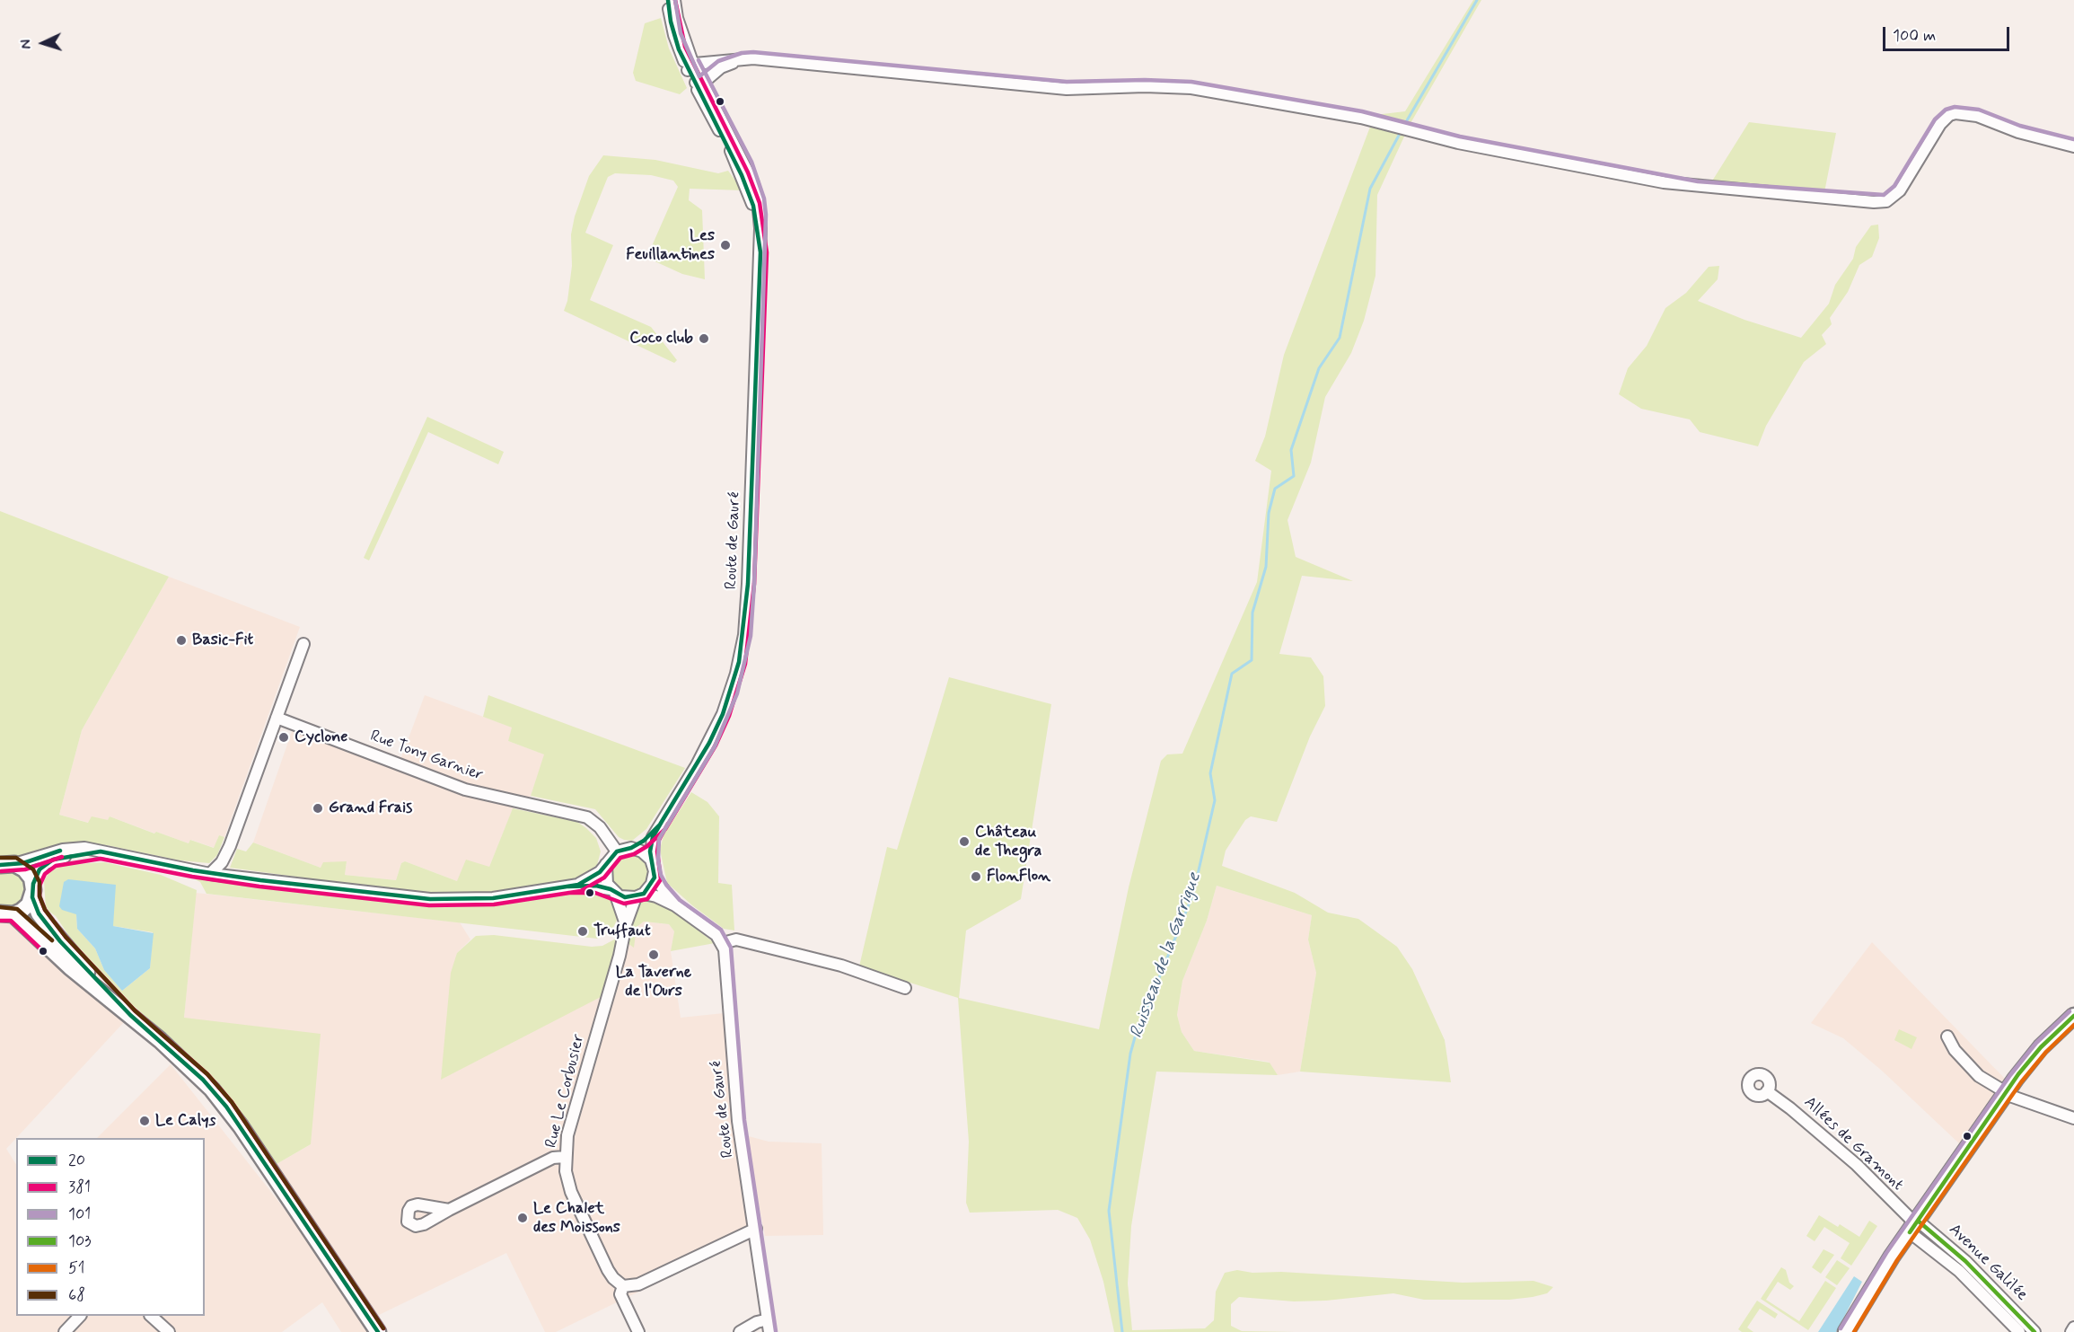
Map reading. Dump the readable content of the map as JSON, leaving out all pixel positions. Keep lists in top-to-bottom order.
{
  "streets": {
    "street": [
      "Route de Gauré",
      "Rue Tony Garnier",
      "Rue Le Corbusier",
      "Allées de Gramont",
      "Avenue Galilée"
    ]
  },
  "crossings": [
    ["Route de Gauré", "Rue Tony Garnier"],
    ["Route de Gauré", "Rue Le Corbusier"],
    ["Rue Tony Garnier", "Rue Le Corbusier"],
    ["Allées de Gramont", "Avenue Galilée"]
  ],
  "water": ["Ruisseau de la Garrigue"],
  "places": [
    "Les Feuillantines",
    "Coco club",
    "Basic-Fit",
    "Cyclone",
    "Grand Frais",
    "Château de Thegra",
    "FlonFlon",
    "Truffaut",
    "La Taverne de l'Ours",
    "Le Calys",
    "Le Chalet des Moissons"
  ],
  "lines": [
    "transit line 20",
    "transit line 381",
    "transit line 101",
    "transit line 68",
    "transit line 103",
    "transit line 51"
  ],
  "legend": [
    "20",
    "381",
    "101",
    "103",
    "51",
    "68"
  ],
  "scale_bar": "100 m",
  "north": "left"
}
